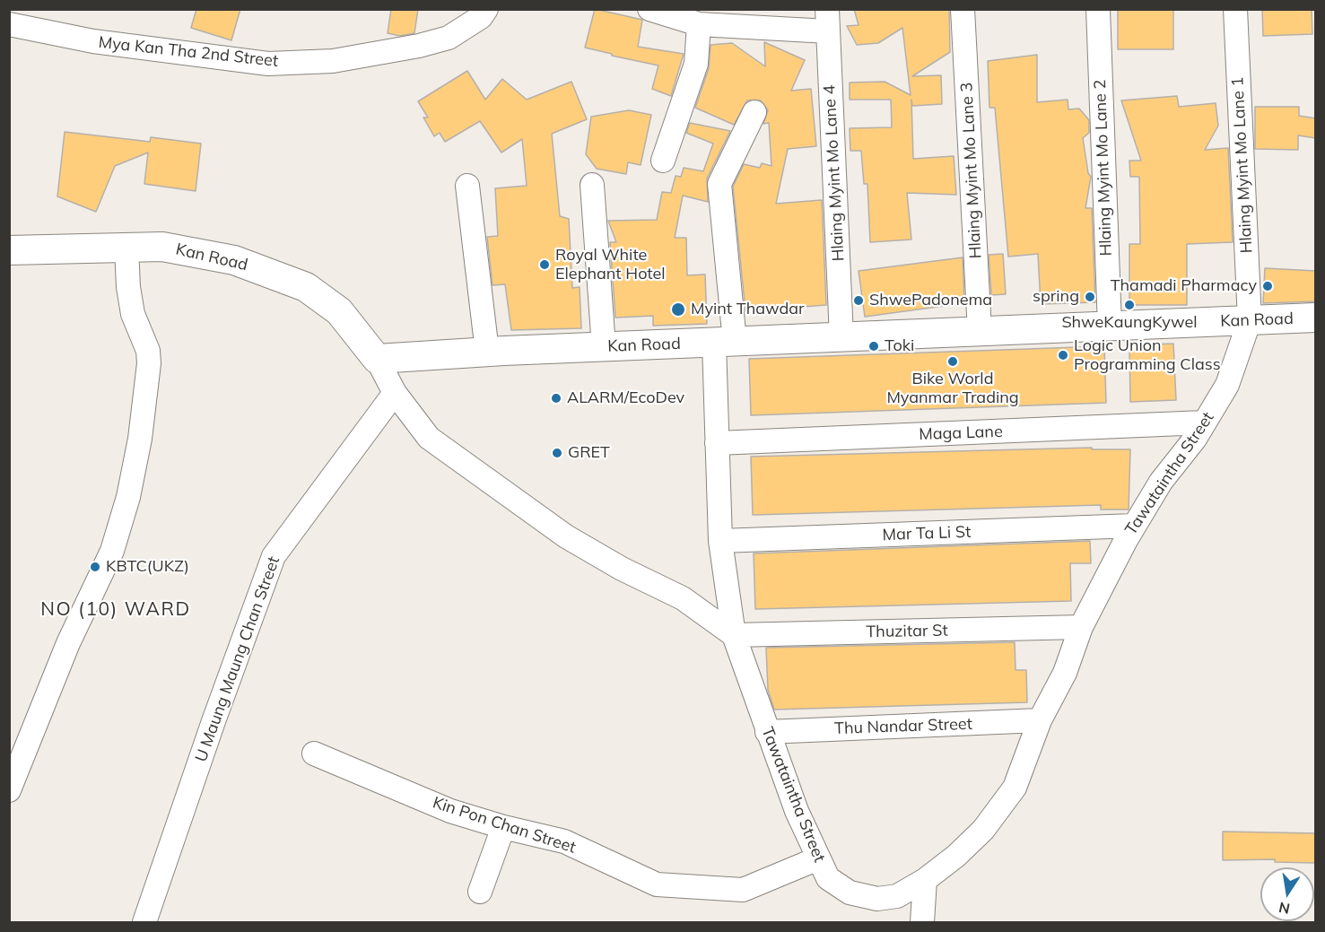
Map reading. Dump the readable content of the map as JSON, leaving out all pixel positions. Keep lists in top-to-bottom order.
{
  "streets": {
    "main road": ["Kan Road"],
    "street": [
      "Mya Kan Tha 2nd Street",
      "Hlaing Myint Mo Lane 1",
      "Hlaing Myint Mo Lane 2",
      "Hlaing Myint Mo Lane 3",
      "Hlaing Myint Mo Lane 4",
      "Maga Lane",
      "Tawataintha Street",
      "Mar Ta Li St",
      "Thuzitar St",
      "U Maung Maung Chan Street",
      "Thu Nandar Street",
      "Kin Pon Chan Street"
    ]
  },
  "crossings": [
    ["Hlaing Myint Mo Lane 1", "Kan Road"],
    ["Hlaing Myint Mo Lane 1", "Tawataintha Street"],
    ["Hlaing Myint Mo Lane 2", "Kan Road"],
    ["Hlaing Myint Mo Lane 3", "Kan Road"],
    ["Hlaing Myint Mo Lane 4", "Kan Road"],
    ["Kan Road", "Tawataintha Street"],
    ["Maga Lane", "Tawataintha Street"],
    ["Tawataintha Street", "Mar Ta Li St"],
    ["Tawataintha Street", "Thuzitar St"],
    ["Tawataintha Street", "Thu Nandar Street"],
    ["Tawataintha Street", "Kin Pon Chan Street"]
  ],
  "districts": ["NO (10) WARD"],
  "places": [
    "Royal White Elephant Hotel",
    "Thamadi Pharmacy",
    "spring",
    "ShwePadonema",
    "ShweKaungKywel",
    "Myint Thawdar",
    "Toki",
    "Logic Union Programming Class",
    "Bike World Myanmar Trading",
    "ALARM/EcoDev",
    "GRET",
    "KBTC(UKZ)"
  ],
  "north": "bottom"
}
